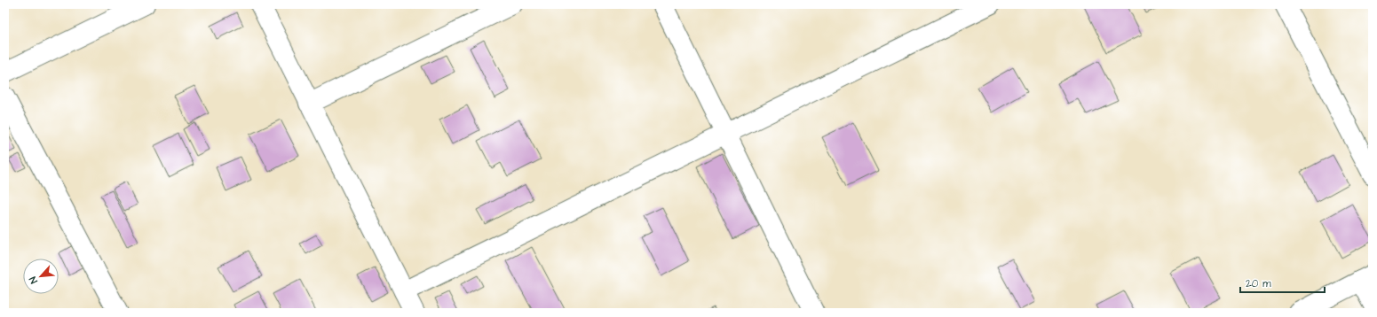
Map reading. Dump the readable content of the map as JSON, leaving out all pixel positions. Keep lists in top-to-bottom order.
{
  "scale_bar": "20 m",
  "north": "bottom left"
}
